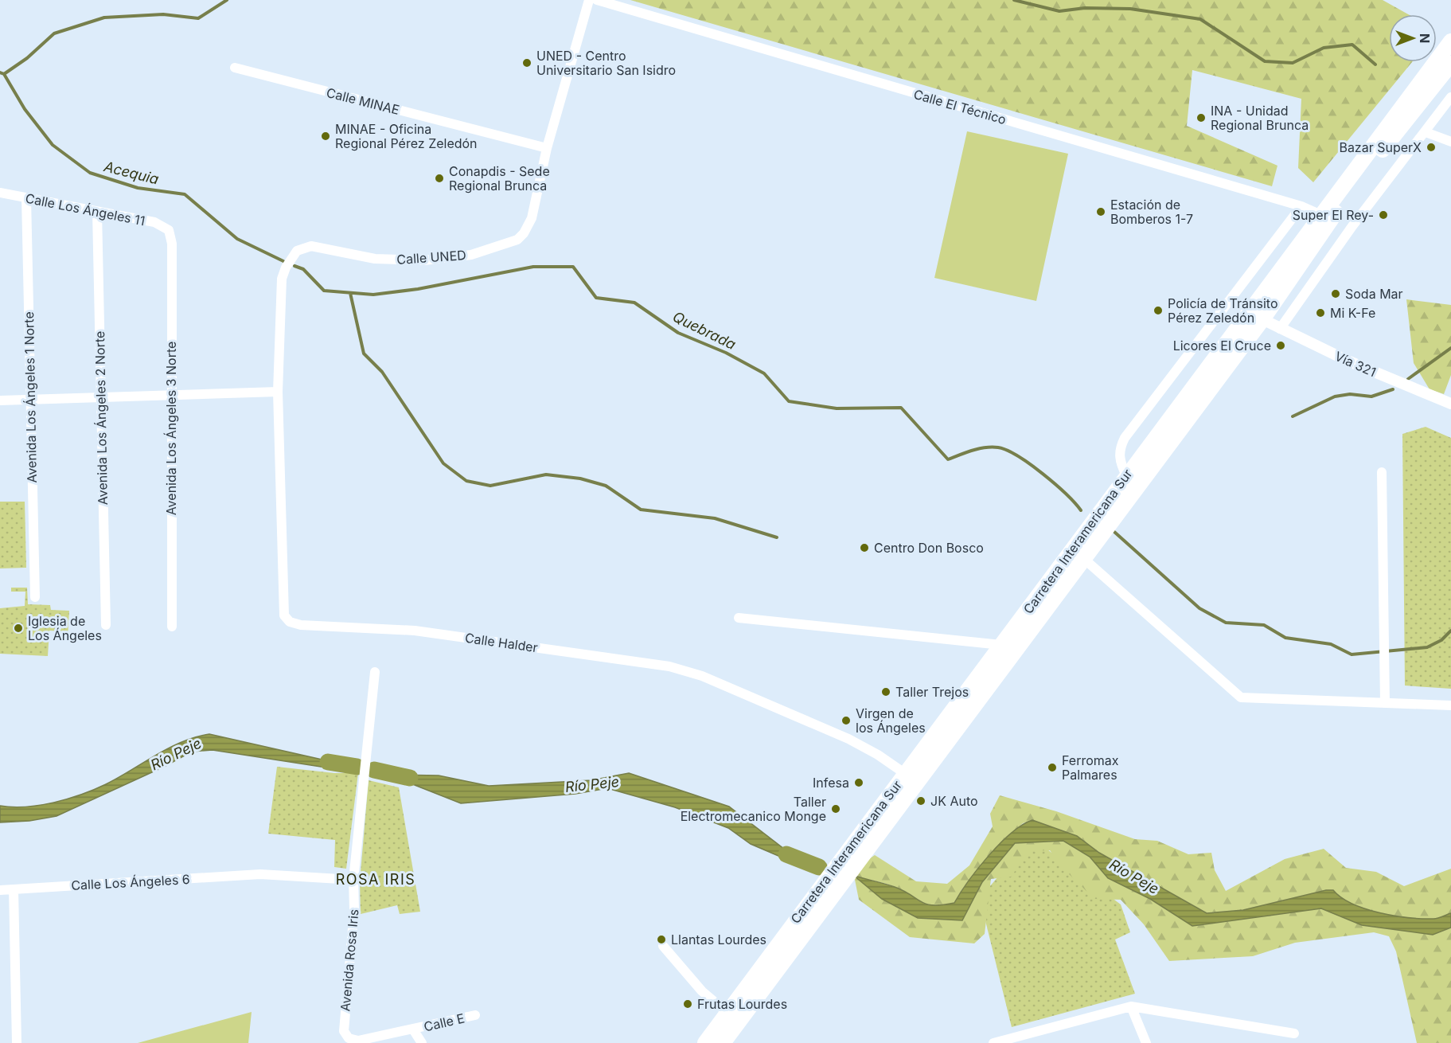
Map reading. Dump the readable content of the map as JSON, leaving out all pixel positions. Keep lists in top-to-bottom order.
{
  "streets": {
    "highway": ["Carretera Interamericana Sur"],
    "street": [
      "Calle MINAE",
      "Calle El Técnico",
      "Calle Los Ángeles 11",
      "Calle UNED",
      "Vía 321",
      "Avenida Los Ángeles 1 Norte",
      "Avenida Los Ángeles 2 Norte",
      "Avenida Los Ángeles 3 Norte",
      "Calle Halder",
      "Calle Los Ángeles 6",
      "Avenida Rosa Iris",
      "Calle E"
    ]
  },
  "crossings": [
    ["Calle MINAE", "Calle UNED"],
    ["Calle El Técnico", "Carretera Interamericana Sur"],
    ["Calle Los Ángeles 11", "Avenida Los Ángeles 1 Norte"],
    ["Calle Los Ángeles 11", "Avenida Los Ángeles 2 Norte"],
    ["Calle Los Ángeles 11", "Avenida Los Ángeles 3 Norte"],
    ["Calle UNED", "Calle Halder"],
    ["Vía 321", "Carretera Interamericana Sur"],
    ["Carretera Interamericana Sur", "Calle Halder"],
    ["Calle Los Ángeles 6", "Avenida Rosa Iris"],
    ["Avenida Rosa Iris", "Calle E"]
  ],
  "districts": ["ROSA IRIS"],
  "water": ["Acequia", "Quebrada", "Río Peje"],
  "places": [
    "UNED - Centro Universitario San Isidro",
    "INA - Unidad Regional Brunca",
    "MINAE - Oficina Regional Pérez Zeledón",
    "Bazar SuperX",
    "Conapdis - Sede Regional Brunca",
    "Estación de Bomberos 1-7",
    "Super El Rey-",
    "Soda Mar",
    "Policía de Tránsito Pérez Zeledón",
    "Mi K-Fe",
    "Licores El Cruce",
    "Centro Don Bosco",
    "Iglesia de Los Ángeles",
    "Taller Trejos",
    "Virgen de los Ángeles",
    "Ferromax Palmares",
    "Infesa",
    "JK Auto",
    "Taller Electromecanico Monge",
    "Llantas Lourdes",
    "Frutas Lourdes"
  ],
  "north": "right"
}
